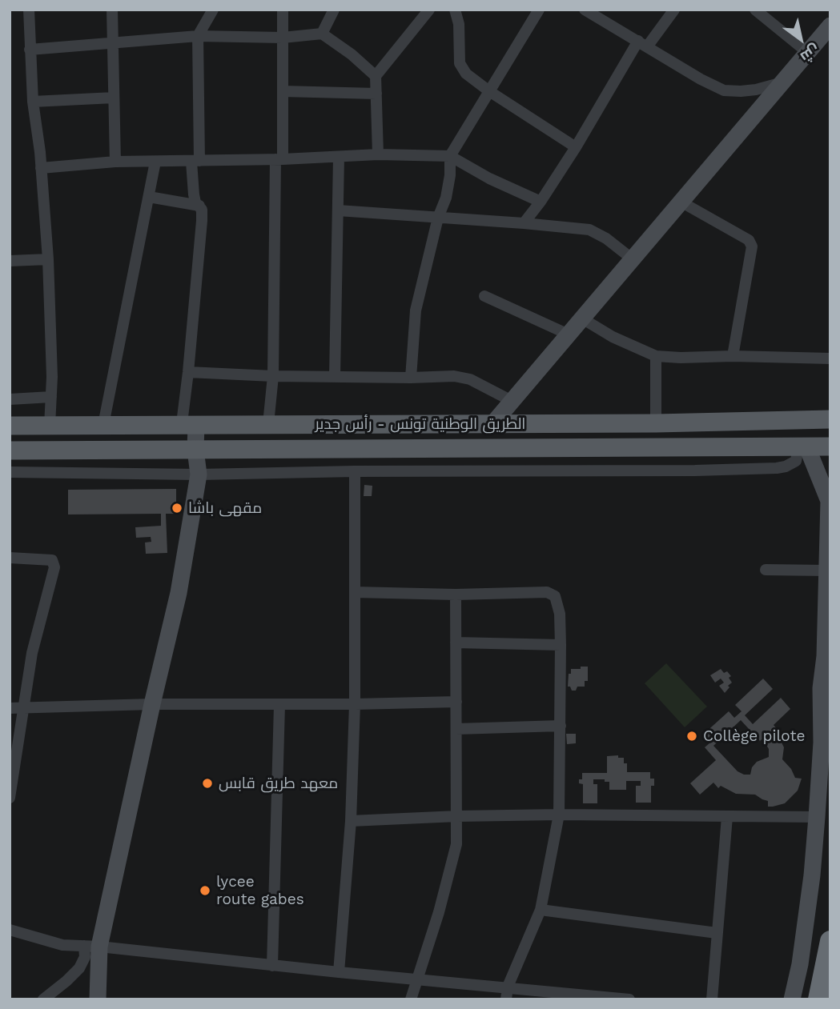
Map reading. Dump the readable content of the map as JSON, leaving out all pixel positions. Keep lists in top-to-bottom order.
{
  "streets": {
    "main road": ["الطريق الوطنية تونس - رأس جدير"]
  },
  "places": [
    "مقهى باشا",
    "Collège pilote",
    "معهد طريق قابس",
    "lycee route gabes"
  ],
  "north": "bottom right"
}
